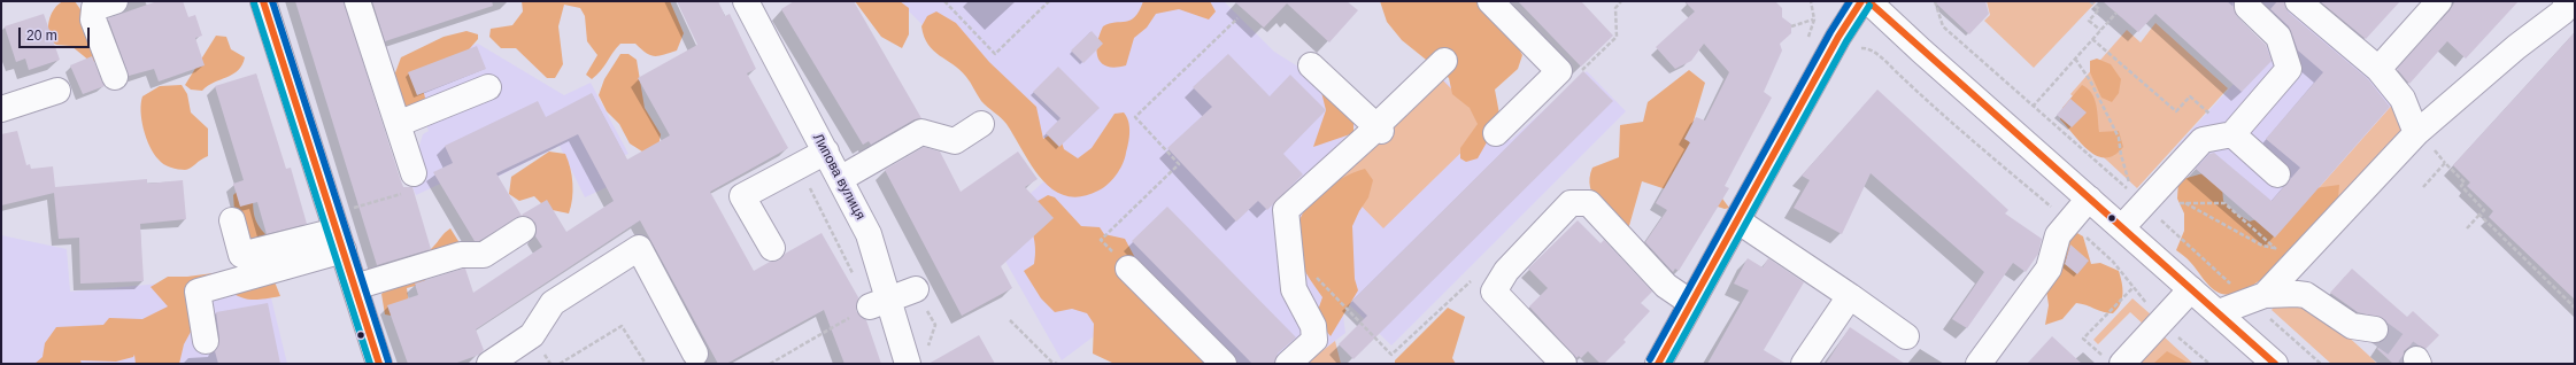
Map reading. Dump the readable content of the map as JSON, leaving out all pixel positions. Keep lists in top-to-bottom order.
{
  "streets": {
    "main road": ["Липова вулиця"]
  },
  "scale_bar": "20 m"
}
